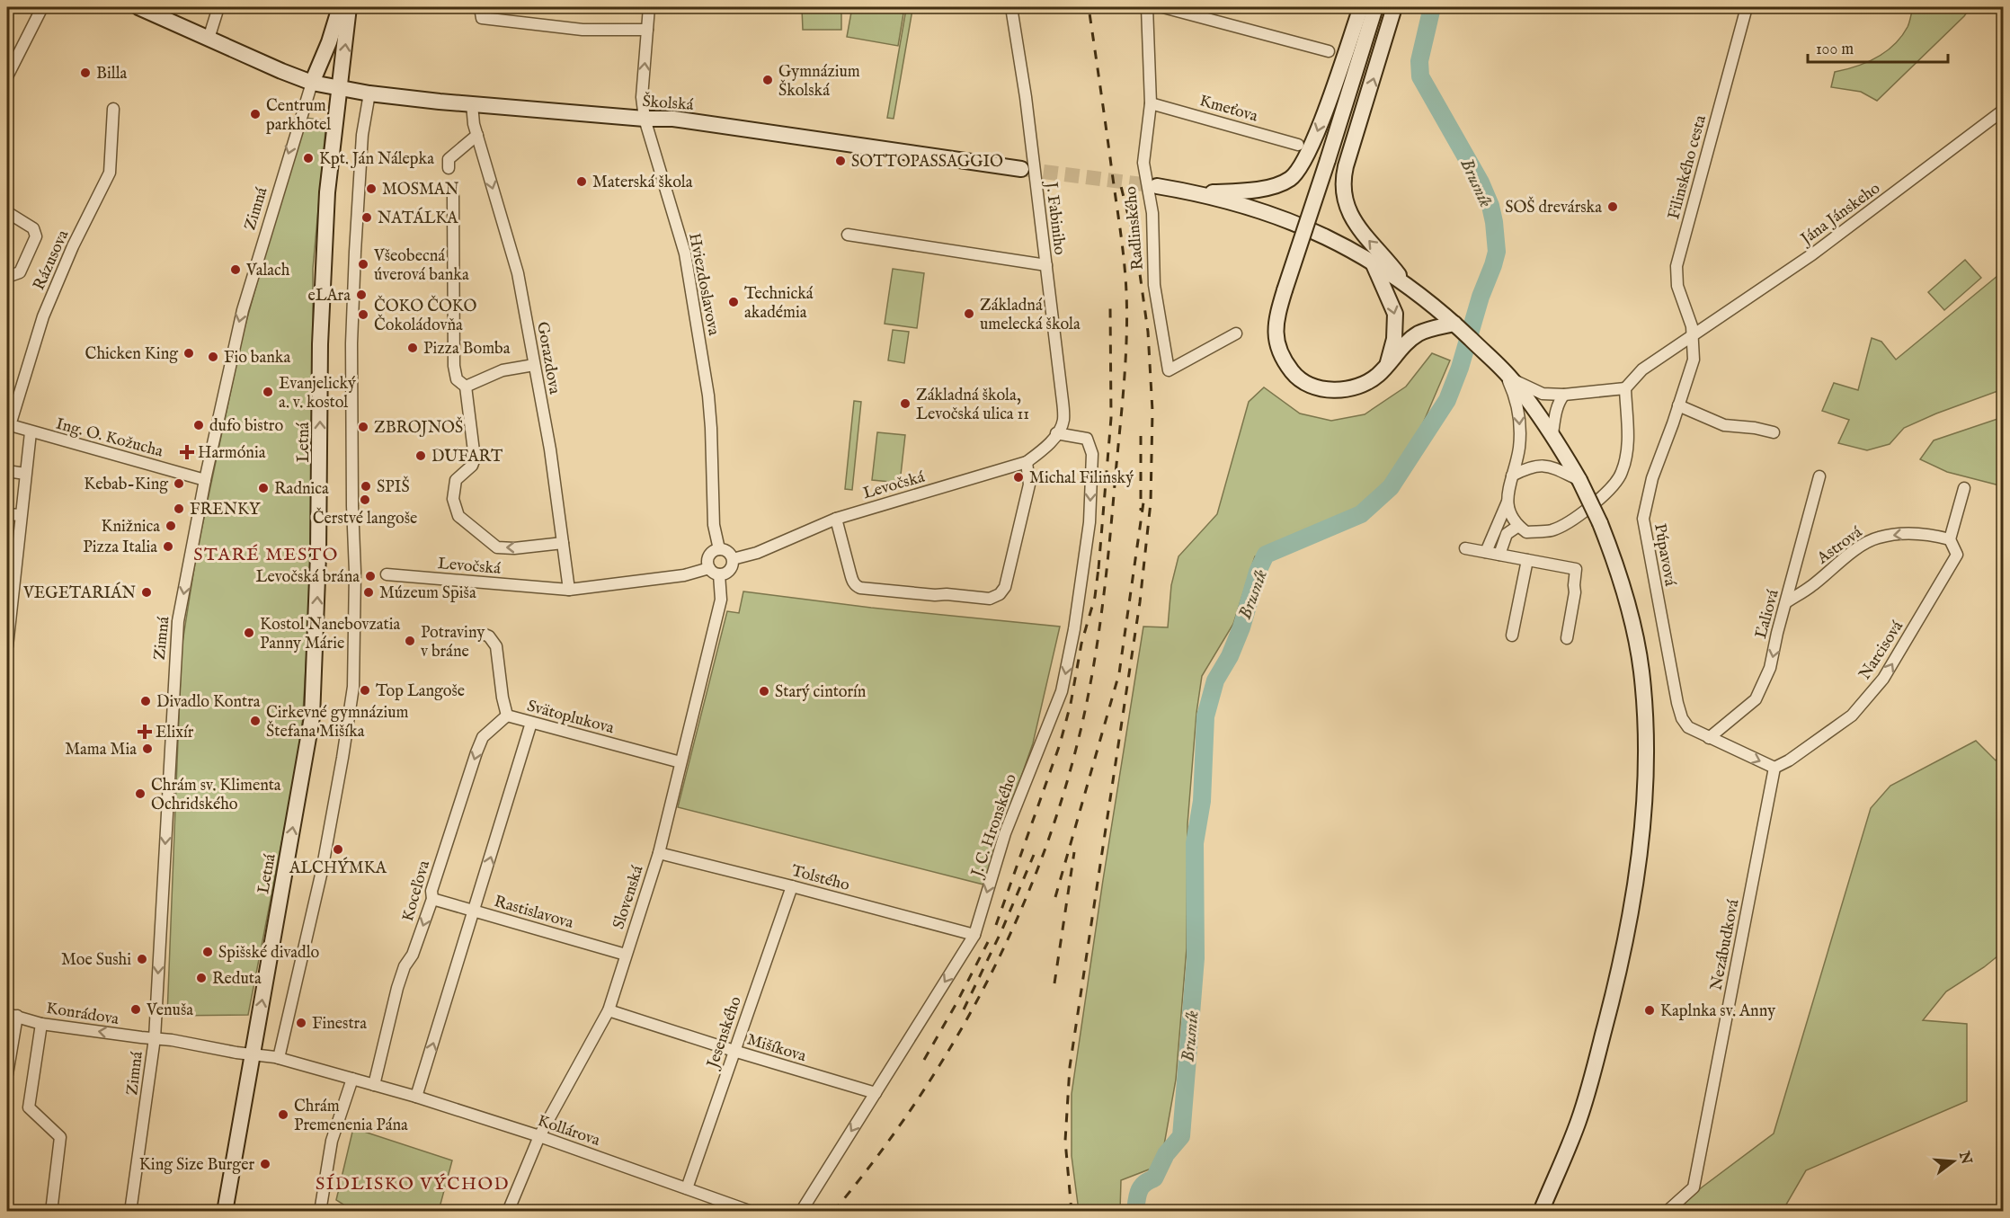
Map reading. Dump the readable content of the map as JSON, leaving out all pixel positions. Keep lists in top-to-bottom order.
{
  "streets": {
    "main road": ["Školská", "Letná"],
    "street": [
      "Kmeťova",
      "Filinského cesta",
      "Zimná",
      "Jána Jánskeho",
      "J. Fabiniho",
      "Radlinského",
      "Rázusova",
      "Hviezdoslavova",
      "Gorazdova",
      "Ing. O. Kožucha",
      "Levočská",
      "Astrová",
      "Púpavová",
      "Ľaliová",
      "Narcisová",
      "Svätoplukova",
      "J. C. Hronského",
      "Tolstého",
      "Koceľova",
      "Slovenská",
      "Rastislavova",
      "Nezábudková",
      "Konrádova",
      "Jesenského",
      "Mišíkova",
      "Kollárova"
    ]
  },
  "crossings": [
    ["Školská", "Zimná"],
    ["Školská", "Hviezdoslavova"],
    ["Školská", "Gorazdova"],
    ["Školská", "Letná"],
    ["Kmeťova", "Radlinského"],
    ["Filinského cesta", "Jána Jánskeho"],
    ["Filinského cesta", "Púpavová"],
    ["Zimná", "Ing. O. Kožucha"],
    ["Zimná", "Konrádova"],
    ["Jána Jánskeho", "Púpavová"],
    ["J. Fabiniho", "Levočská"],
    ["J. Fabiniho", "J. C. Hronského"],
    ["Rázusova", "Ing. O. Kožucha"],
    ["Hviezdoslavova", "Levočská"],
    ["Hviezdoslavova", "Slovenská"],
    ["Gorazdova", "Levočská"],
    ["Letná", "Konrádova"],
    ["Letná", "Kollárova"],
    ["Levočská", "J. C. Hronského"],
    ["Levočská", "Slovenská"],
    ["Astrová", "Ľaliová"],
    ["Astrová", "Narcisová"],
    ["Púpavová", "Ľaliová"],
    ["Narcisová", "Nezábudková"],
    ["Svätoplukova", "Koceľova"],
    ["Svätoplukova", "Slovenská"],
    ["J. C. Hronského", "Tolstého"],
    ["J. C. Hronského", "Mišíkova"],
    ["Tolstého", "Slovenská"],
    ["Tolstého", "Jesenského"],
    ["Koceľova", "Rastislavova"],
    ["Koceľova", "Kollárova"],
    ["Slovenská", "Rastislavova"],
    ["Slovenská", "Mišíkova"],
    ["Slovenská", "Kollárova"],
    ["Konrádova", "Kollárova"],
    ["Jesenského", "Mišíkova"],
    ["Jesenského", "Kollárova"]
  ],
  "one_way": [
    "Zimná",
    "Letná",
    "Astrová",
    "Ľaliová",
    "Narcisová",
    "J. C. Hronského",
    "Konrádova"
  ],
  "districts": ["STARÉ MESTO", "SÍDLISKO VÝCHOD"],
  "water": ["Brusník"],
  "places": {
    "other": [
      "Billa",
      "Gymnázium Školská",
      "Centrum parkhotel",
      "Kpt. Ján Nálepka",
      "SOTTOPASSAGGIO",
      "Materská škola",
      "MOSMAN",
      "SOŠ drevárska",
      "NATÁLKA",
      "Všeobecná úverová banka",
      "Valach",
      "eLAra",
      "Technická akadémia",
      "Základná umelecká škola",
      "ČOKO ČOKO Čokoládovňa",
      "Pizza Bomba",
      "Chicken King",
      "Fio banka",
      "Evanjelický a. v. kostol",
      "Základná škola, Levočská ulica 11",
      "dufo bistro",
      "ZBROJNOŠ",
      "DUFART",
      "Michal Filinský",
      "Kebab-King",
      "SPIŠ",
      "Radnica",
      "Čerstvé langoše",
      "FRENKY",
      "Knižnica",
      "Pizza Italia",
      "Levočská brána",
      "VEGETARIÁN",
      "Múzeum Spiša",
      "Kostol Nanebovzatia Panny Márie",
      "Potraviny v bráne",
      "Top Langoše",
      "Starý cintorín",
      "Divadlo Kontra",
      "Cirkevné gymnázium Štefana Mišíka",
      "Mama Mia",
      "Chrám sv. Klimenta Ochridského",
      "ALCHÝMKA",
      "Spišské divadlo",
      "Moe Sushi",
      "Reduta",
      "Venuša",
      "Kaplnka sv. Anny",
      "Finestra",
      "Chrám Premenenia Pána",
      "King Size Burger"
    ],
    "health": ["Harmónia", "Elixír"]
  },
  "scale_bar": "100 m",
  "north": "right"
}
